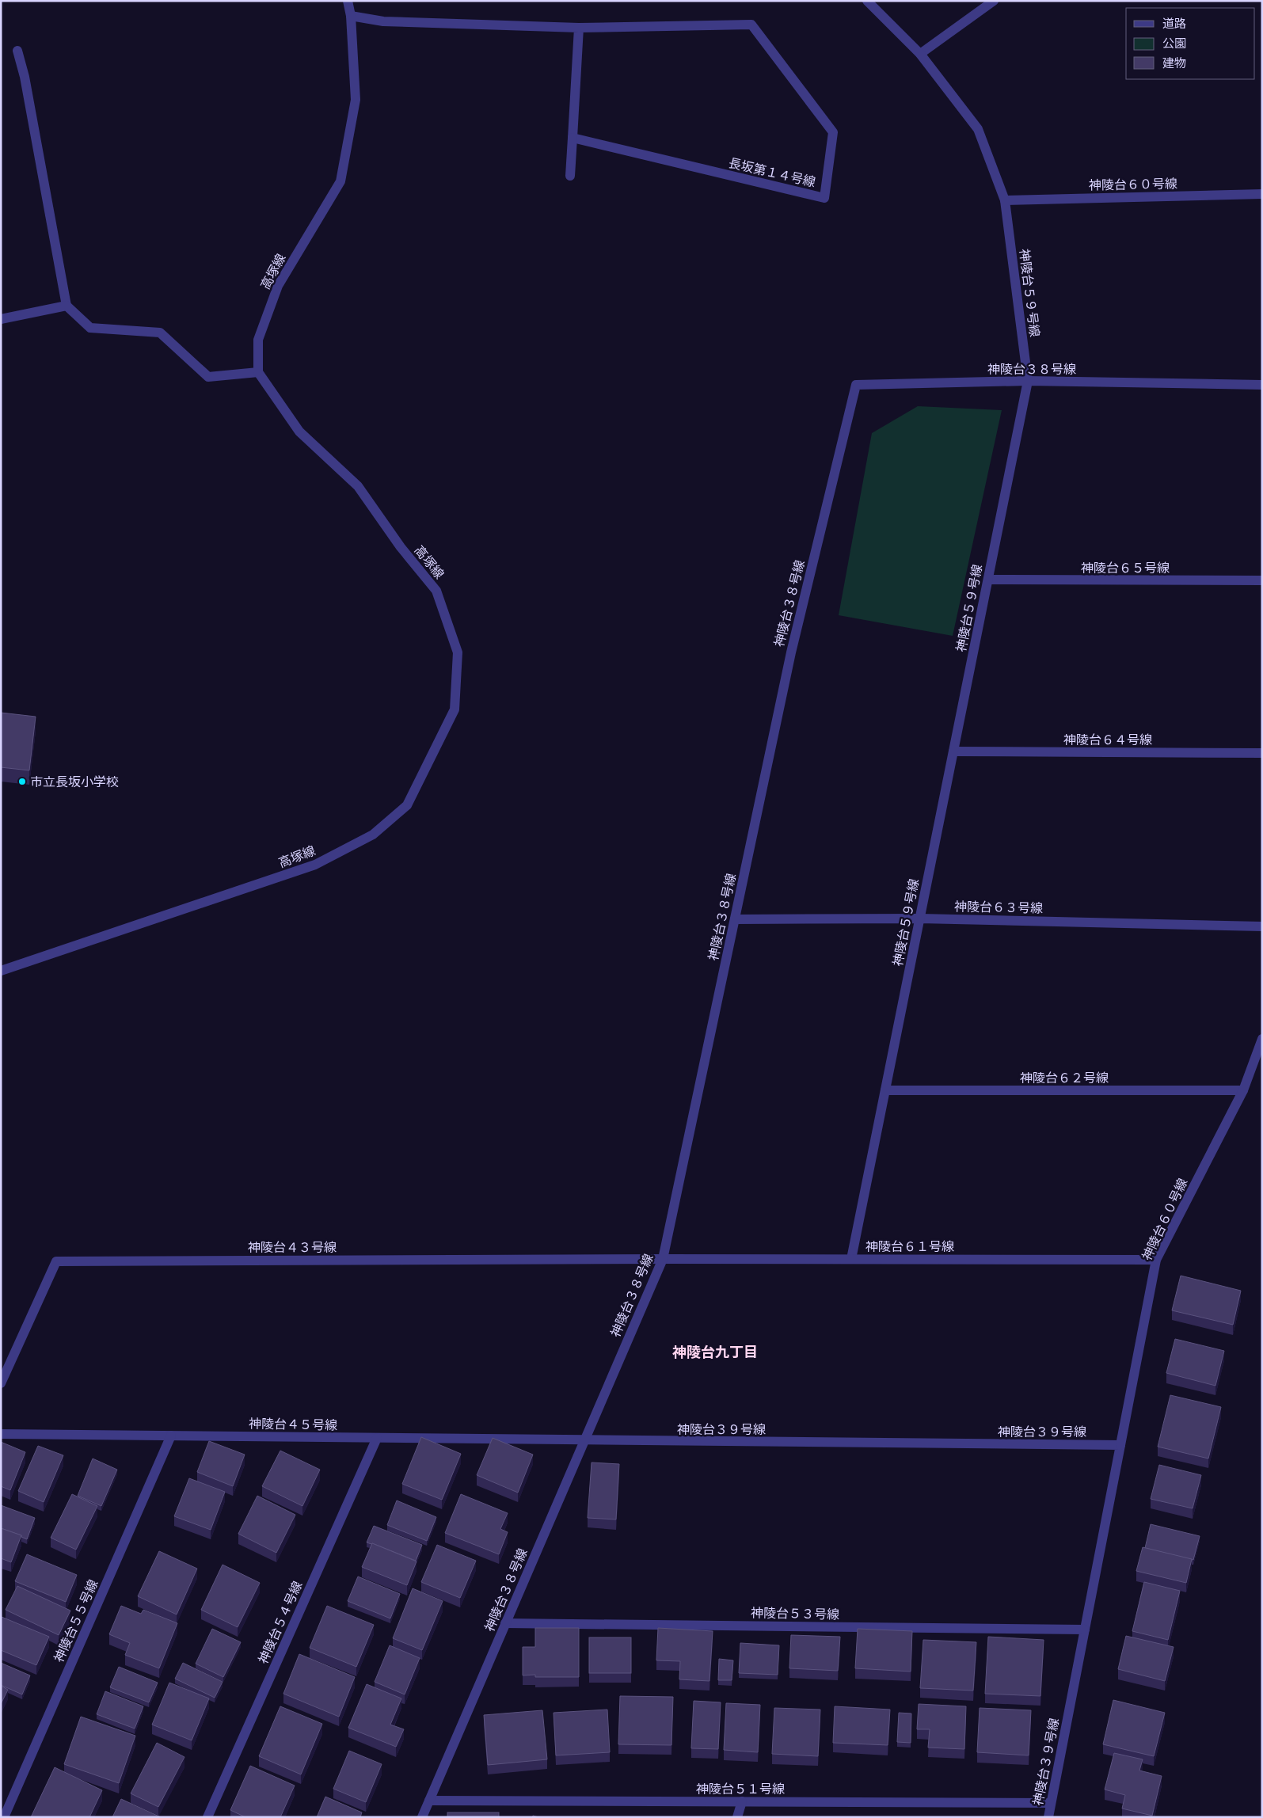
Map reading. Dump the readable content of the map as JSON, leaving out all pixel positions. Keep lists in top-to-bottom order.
{
  "streets": {
    "street": [
      "長坂第１４号線",
      "神陵台６０号線",
      "高塚線",
      "神陵台５９号線",
      "神陵台３８号線",
      "神陵台６５号線",
      "神陵台６４号線",
      "神陵台６３号線",
      "神陵台６２号線",
      "神陵台６１号線",
      "神陵台４３号線",
      "神陵台４５号線",
      "神陵台３９号線",
      "神陵台５３号線",
      "神陵台５５号線",
      "神陵台５４号線",
      "神陵台５１号線"
    ]
  },
  "crossings": [
    ["長坂第１４号線", "高塚線"],
    ["神陵台６０号線", "神陵台５９号線"],
    ["神陵台６０号線", "神陵台６２号線"],
    ["神陵台６０号線", "神陵台６１号線"],
    ["神陵台６０号線", "神陵台３９号線"],
    ["神陵台５９号線", "神陵台３８号線"],
    ["神陵台５９号線", "神陵台６５号線"],
    ["神陵台５９号線", "神陵台６４号線"],
    ["神陵台５９号線", "神陵台６３号線"],
    ["神陵台５９号線", "神陵台６２号線"],
    ["神陵台５９号線", "神陵台６１号線"],
    ["神陵台３８号線", "神陵台６３号線"],
    ["神陵台３８号線", "神陵台６１号線"],
    ["神陵台３８号線", "神陵台４３号線"],
    ["神陵台３８号線", "神陵台４５号線"],
    ["神陵台３８号線", "神陵台３９号線"],
    ["神陵台３８号線", "神陵台５３号線"],
    ["神陵台３８号線", "神陵台５１号線"],
    ["神陵台６１号線", "神陵台４３号線"],
    ["神陵台４５号線", "神陵台３９号線"],
    ["神陵台４５号線", "神陵台５５号線"],
    ["神陵台４５号線", "神陵台５４号線"],
    ["神陵台３９号線", "神陵台５３号線"],
    ["神陵台３９号線", "神陵台５１号線"]
  ],
  "districts": ["神陵台九丁目"],
  "places": ["市立長坂小学校"],
  "legend": ["道路", "公園", "建物"]
}
